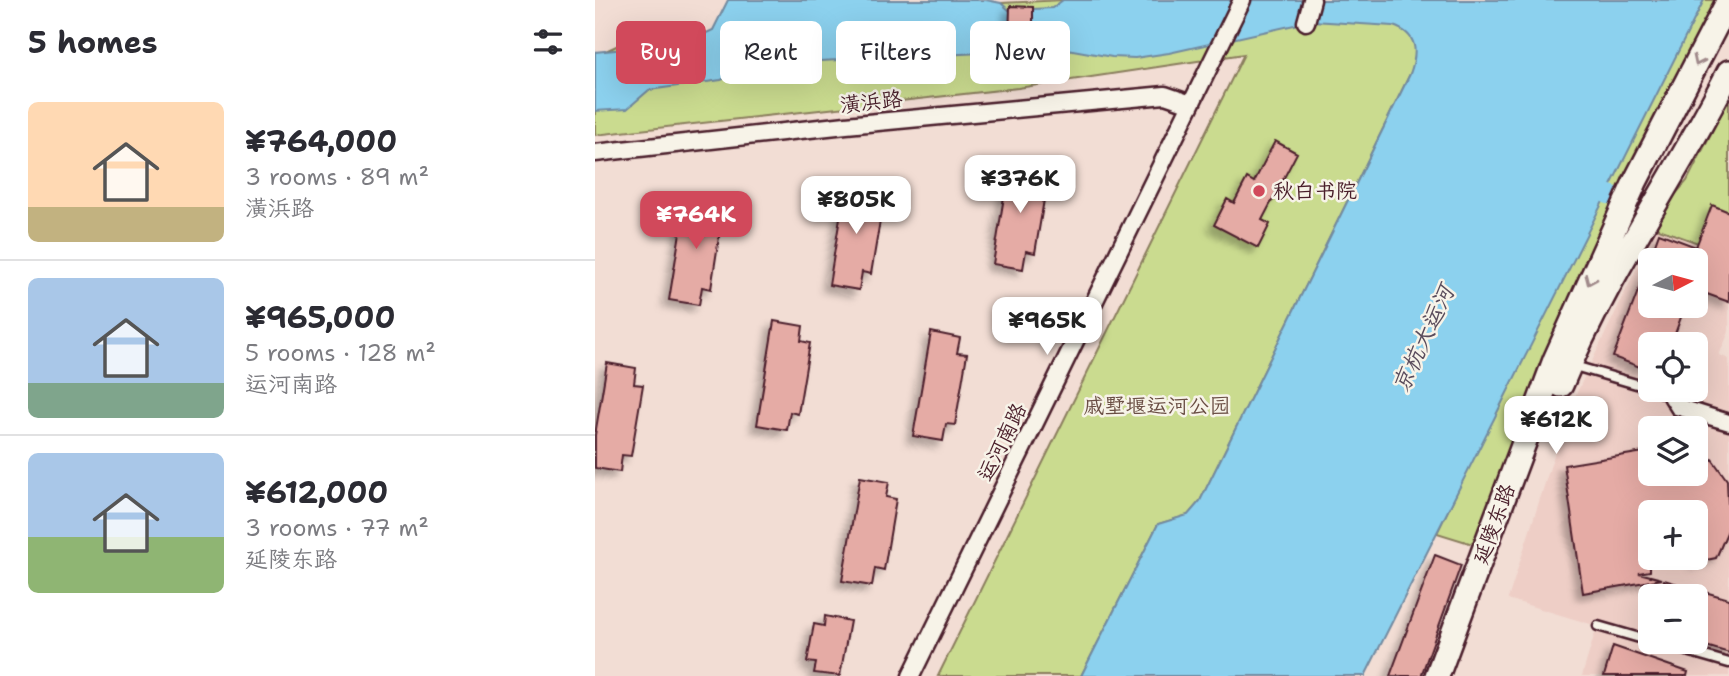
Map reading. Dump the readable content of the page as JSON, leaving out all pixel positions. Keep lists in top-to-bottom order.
{
  "streets": {
    "main road": ["延陵东路"],
    "street": ["潢浜路", "运河南路"]
  },
  "crossings": [
    ["潢浜路", "运河南路"]
  ],
  "water": ["京杭大运河"],
  "parks": ["戚墅堰运河公园"],
  "places": ["秋白书院"],
  "north": "right",
  "page": {
    "heading": "5 homes",
    "chip": [
      "Buy",
      "Rent",
      "Filters",
      "New"
    ],
    "list": [
      {
        "name": "¥764,000",
        "note": "3 rooms · 89 m² · 潢浜路"
      },
      {
        "name": "¥965,000",
        "note": "5 rooms · 128 m² · 运河南路"
      },
      {
        "name": "¥612,000",
        "note": "3 rooms · 77 m² · 延陵东路"
      }
    ],
    "price": [
      "¥376K",
      "¥805K",
      "¥764K",
      "¥965K",
      "¥612K"
    ],
    "map_buttons": ["+", "−"]
  }
}
